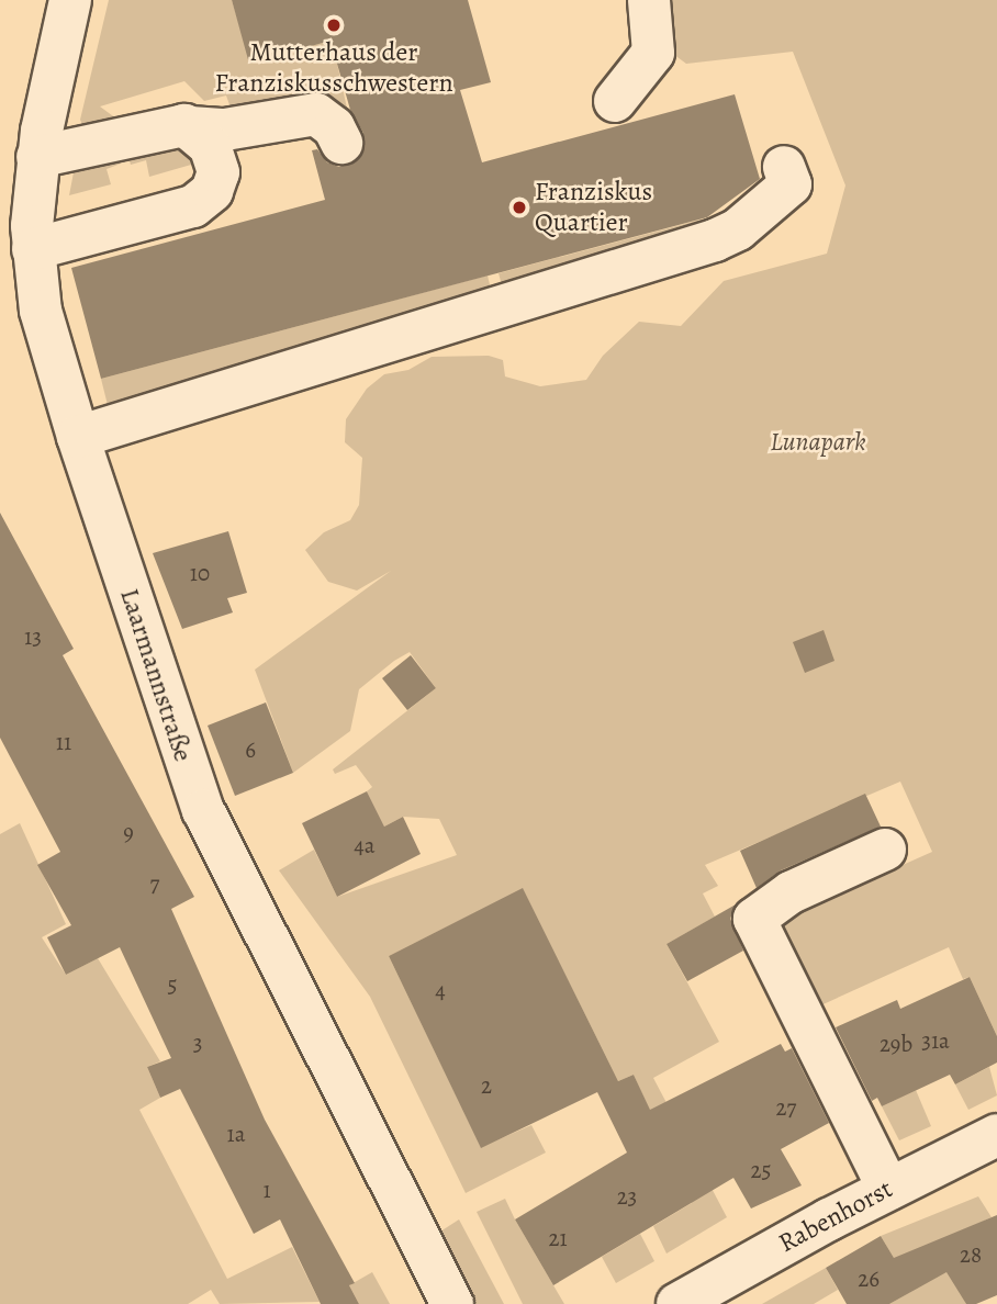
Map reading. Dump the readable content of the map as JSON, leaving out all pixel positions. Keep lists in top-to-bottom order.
{
  "streets": {
    "street": ["Laarmannstraße", "Rabenhorst"]
  },
  "parks": ["Lunapark"],
  "places": ["Mutterhaus der Franziskusschwestern", "Franziskus Quartier"],
  "house_numbers": [
    "10",
    "13",
    "11",
    "6",
    "9",
    "4a",
    "7",
    "5",
    "4",
    "31a",
    "3",
    "29b",
    "2",
    "27",
    "1a",
    "25",
    "1",
    "23",
    "21",
    "28",
    "26"
  ]
}
